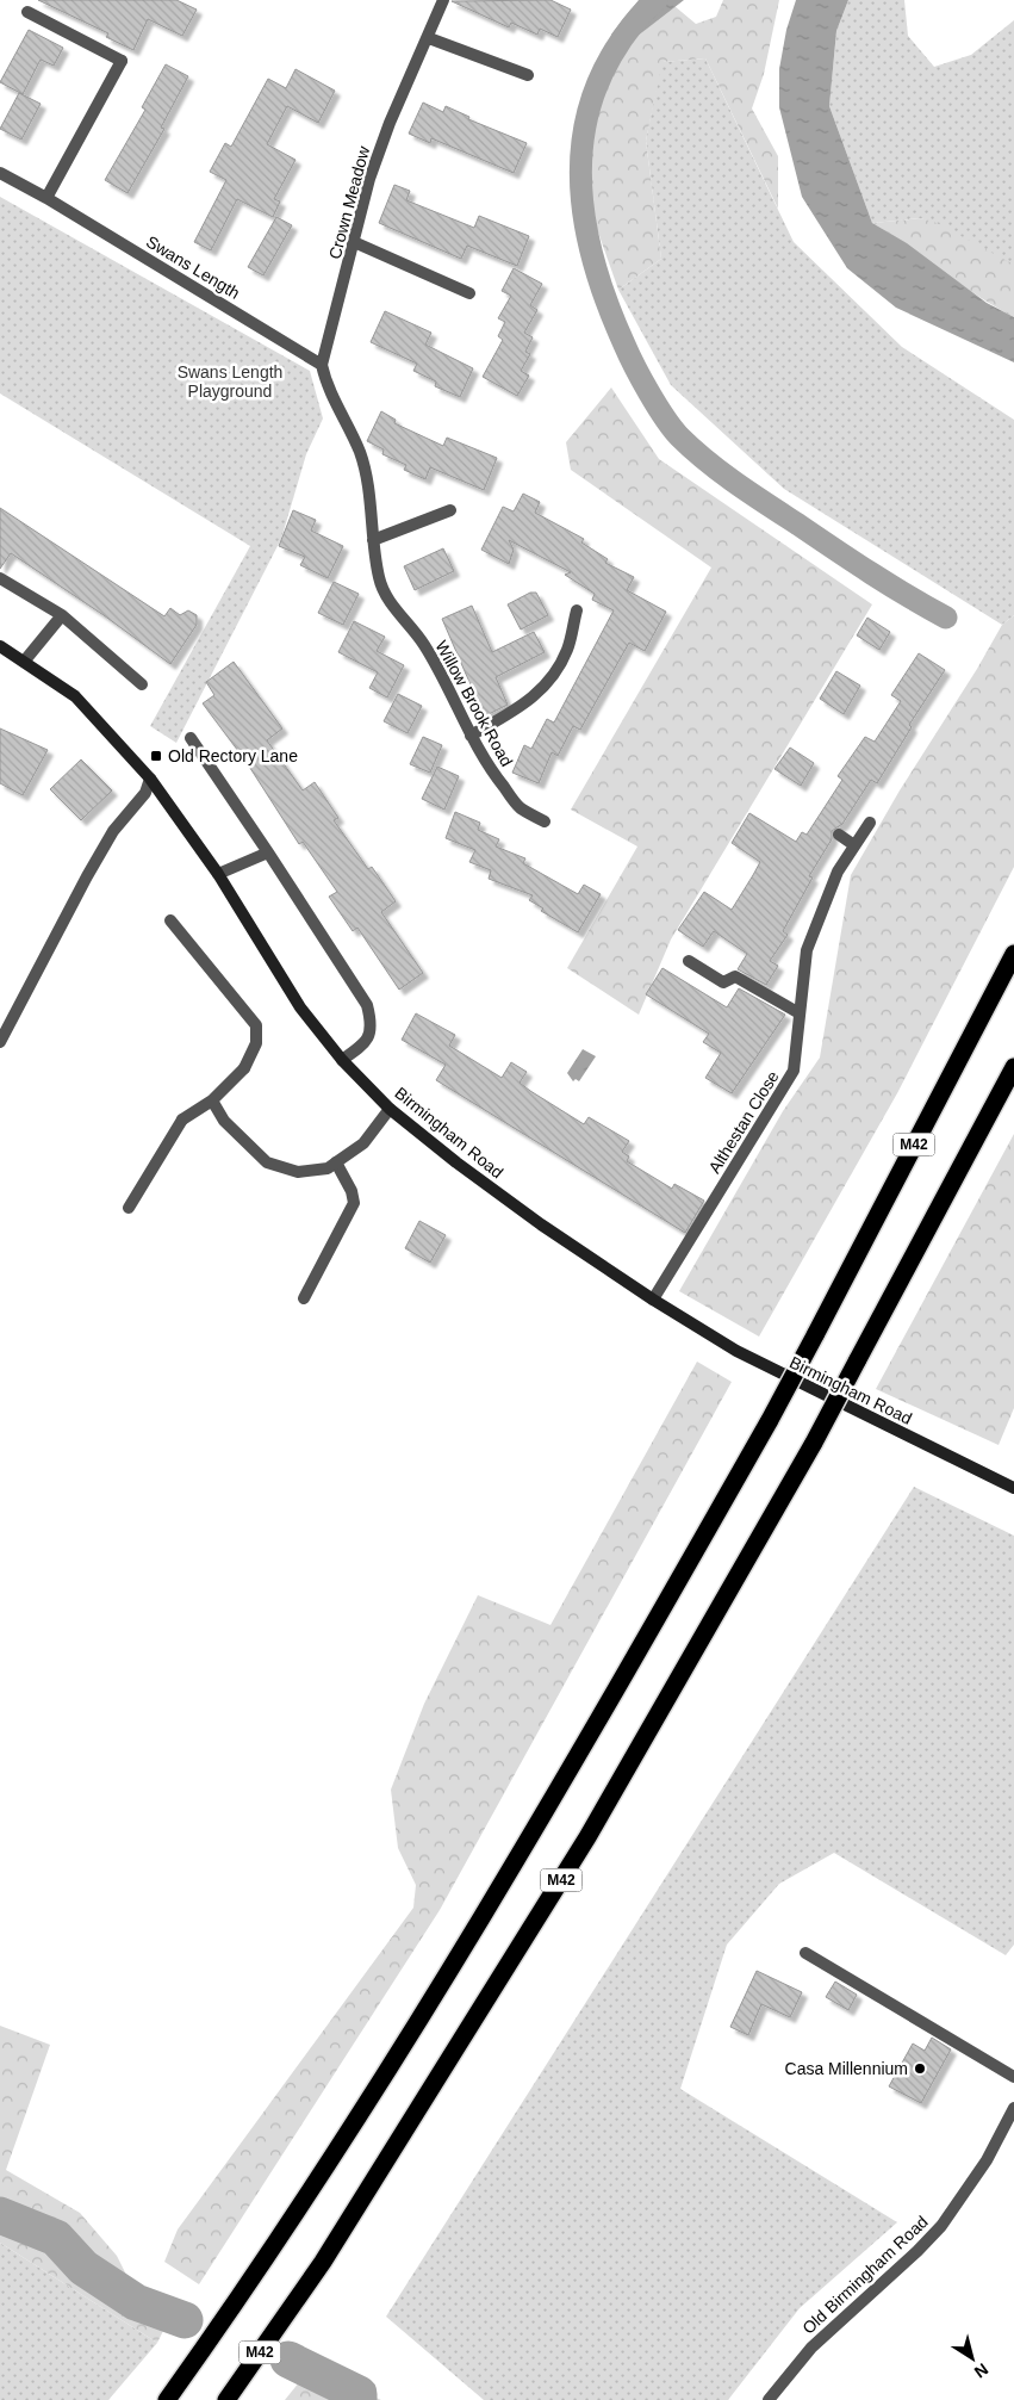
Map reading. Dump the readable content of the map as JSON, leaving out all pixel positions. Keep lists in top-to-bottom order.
{
  "streets": {
    "highway": ["M42"],
    "main road": ["Birmingham Road"],
    "street": [
      "Crown Meadow",
      "Swans Length",
      "Willow Brook Road",
      "Althestan Close",
      "Old Birmingham Road"
    ]
  },
  "crossings": [
    ["Crown Meadow", "Swans Length"],
    ["Crown Meadow", "Willow Brook Road"],
    ["Althestan Close", "Birmingham Road"]
  ],
  "parks": ["Swans Length Playground"],
  "places": {
    "transit": ["Old Rectory Lane"],
    "other": ["Casa Millennium"]
  },
  "north": "bottom right"
}
